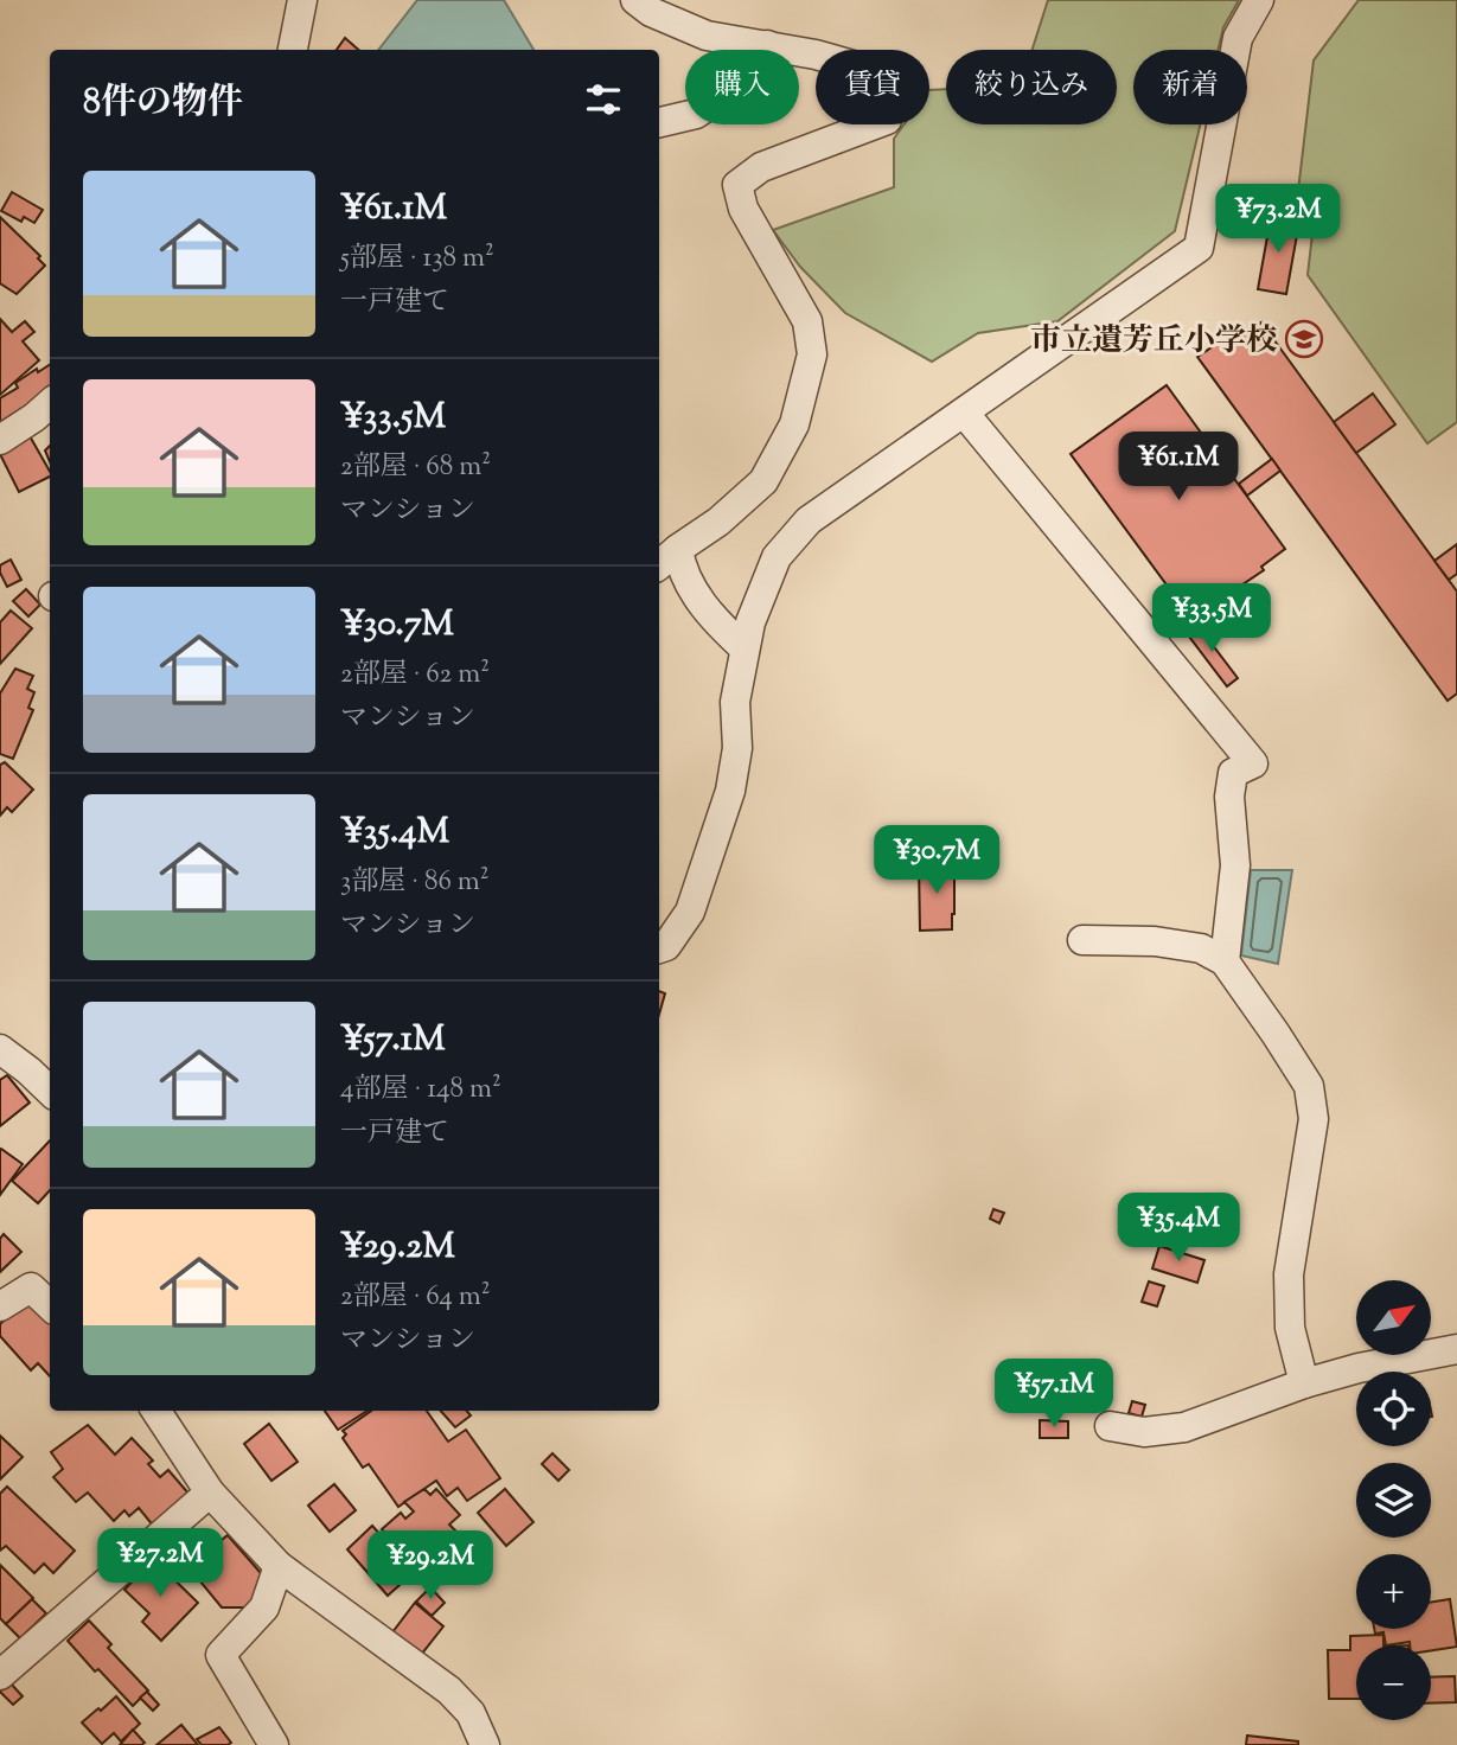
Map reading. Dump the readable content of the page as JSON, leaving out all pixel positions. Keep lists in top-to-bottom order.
{
  "places": {
    "school or university": ["市立遺芳丘小学校"]
  },
  "north": "top right",
  "page": {
    "chip": [
      "購入",
      "賃貸",
      "絞り込み",
      "新着"
    ],
    "heading": "8件の物件",
    "list": [
      {
        "name": "¥61.1M",
        "note": "5部屋 · 138 m² · 一戸建て"
      },
      {
        "name": "¥33.5M",
        "note": "2部屋 · 68 m² · マンション"
      },
      {
        "name": "¥30.7M",
        "note": "2部屋 · 62 m² · マンション"
      },
      {
        "name": "¥35.4M",
        "note": "3部屋 · 86 m² · マンション"
      },
      {
        "name": "¥57.1M",
        "note": "4部屋 · 148 m² · 一戸建て"
      },
      {
        "name": "¥29.2M",
        "note": "2部屋 · 64 m² · マンション"
      }
    ],
    "price": [
      "¥73.2M",
      "¥61.1M",
      "¥33.5M",
      "¥30.7M",
      "¥35.4M",
      "¥57.1M",
      "¥27.2M",
      "¥29.2M"
    ],
    "map_buttons": ["+", "−"]
  }
}
